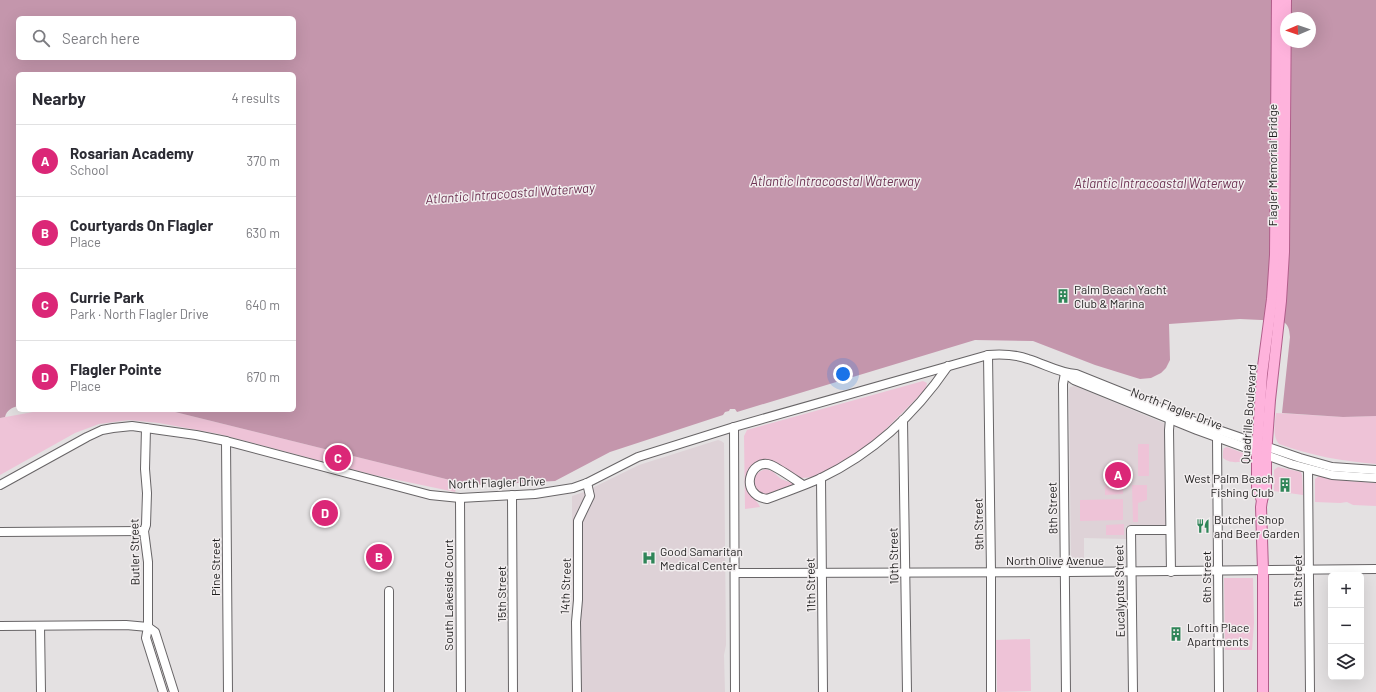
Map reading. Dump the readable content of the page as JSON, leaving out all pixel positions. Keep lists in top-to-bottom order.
{
  "streets": {
    "main road": ["Flagler Memorial Bridge", "Quadrille Boulevard"],
    "street": [
      "North Flagler Drive",
      "8th Street",
      "9th Street",
      "Butler Street",
      "10th Street",
      "North Olive Avenue",
      "Pine Street",
      "6th Street",
      "5th Street",
      "11th Street",
      "14th Street",
      "Eucalyptus Street",
      "15th Street",
      "South Lakeside Court"
    ]
  },
  "crossings": [
    ["Flagler Memorial Bridge", "Quadrille Boulevard"],
    ["North Flagler Drive", "Quadrille Boulevard"],
    ["North Flagler Drive", "8th Street"],
    ["North Flagler Drive", "9th Street"],
    ["North Flagler Drive", "Butler Street"],
    ["North Flagler Drive", "Pine Street"],
    ["North Flagler Drive", "6th Street"],
    ["North Flagler Drive", "5th Street"],
    ["North Flagler Drive", "14th Street"],
    ["North Flagler Drive", "15th Street"],
    ["North Flagler Drive", "South Lakeside Court"],
    ["Quadrille Boulevard", "North Olive Avenue"],
    ["8th Street", "North Olive Avenue"],
    ["9th Street", "North Olive Avenue"],
    ["10th Street", "North Olive Avenue"],
    ["North Olive Avenue", "6th Street"],
    ["North Olive Avenue", "5th Street"],
    ["North Olive Avenue", "11th Street"],
    ["North Olive Avenue", "Eucalyptus Street"]
  ],
  "water": ["Atlantic Intracoastal Waterway"],
  "places": {
    "building": ["Palm Beach Yacht Club & Marina", "West Palm Beach Fishing Club", "Loftin Place Apartments"],
    "restaurant": ["Butcher Shop and Beer Garden"],
    "hospital": ["Good Samaritan Medical Center"]
  },
  "north": "left",
  "page": {
    "search": "Search here",
    "heading": ["Nearby", "4 results"],
    "list": [
      {
        "mark": "A",
        "name": "Rosarian Academy",
        "note": "School",
        "value": "370 m"
      },
      {
        "mark": "B",
        "name": "Courtyards On Flagler",
        "note": "Place",
        "value": "630 m"
      },
      {
        "mark": "C",
        "name": "Currie Park",
        "note": "Park · North Flagler Drive",
        "value": "640 m"
      },
      {
        "mark": "D",
        "name": "Flagler Pointe",
        "note": "Place",
        "value": "670 m"
      }
    ],
    "pins": [
      "C",
      "A",
      "D",
      "B"
    ],
    "map_buttons": ["+", "−"]
  }
}
